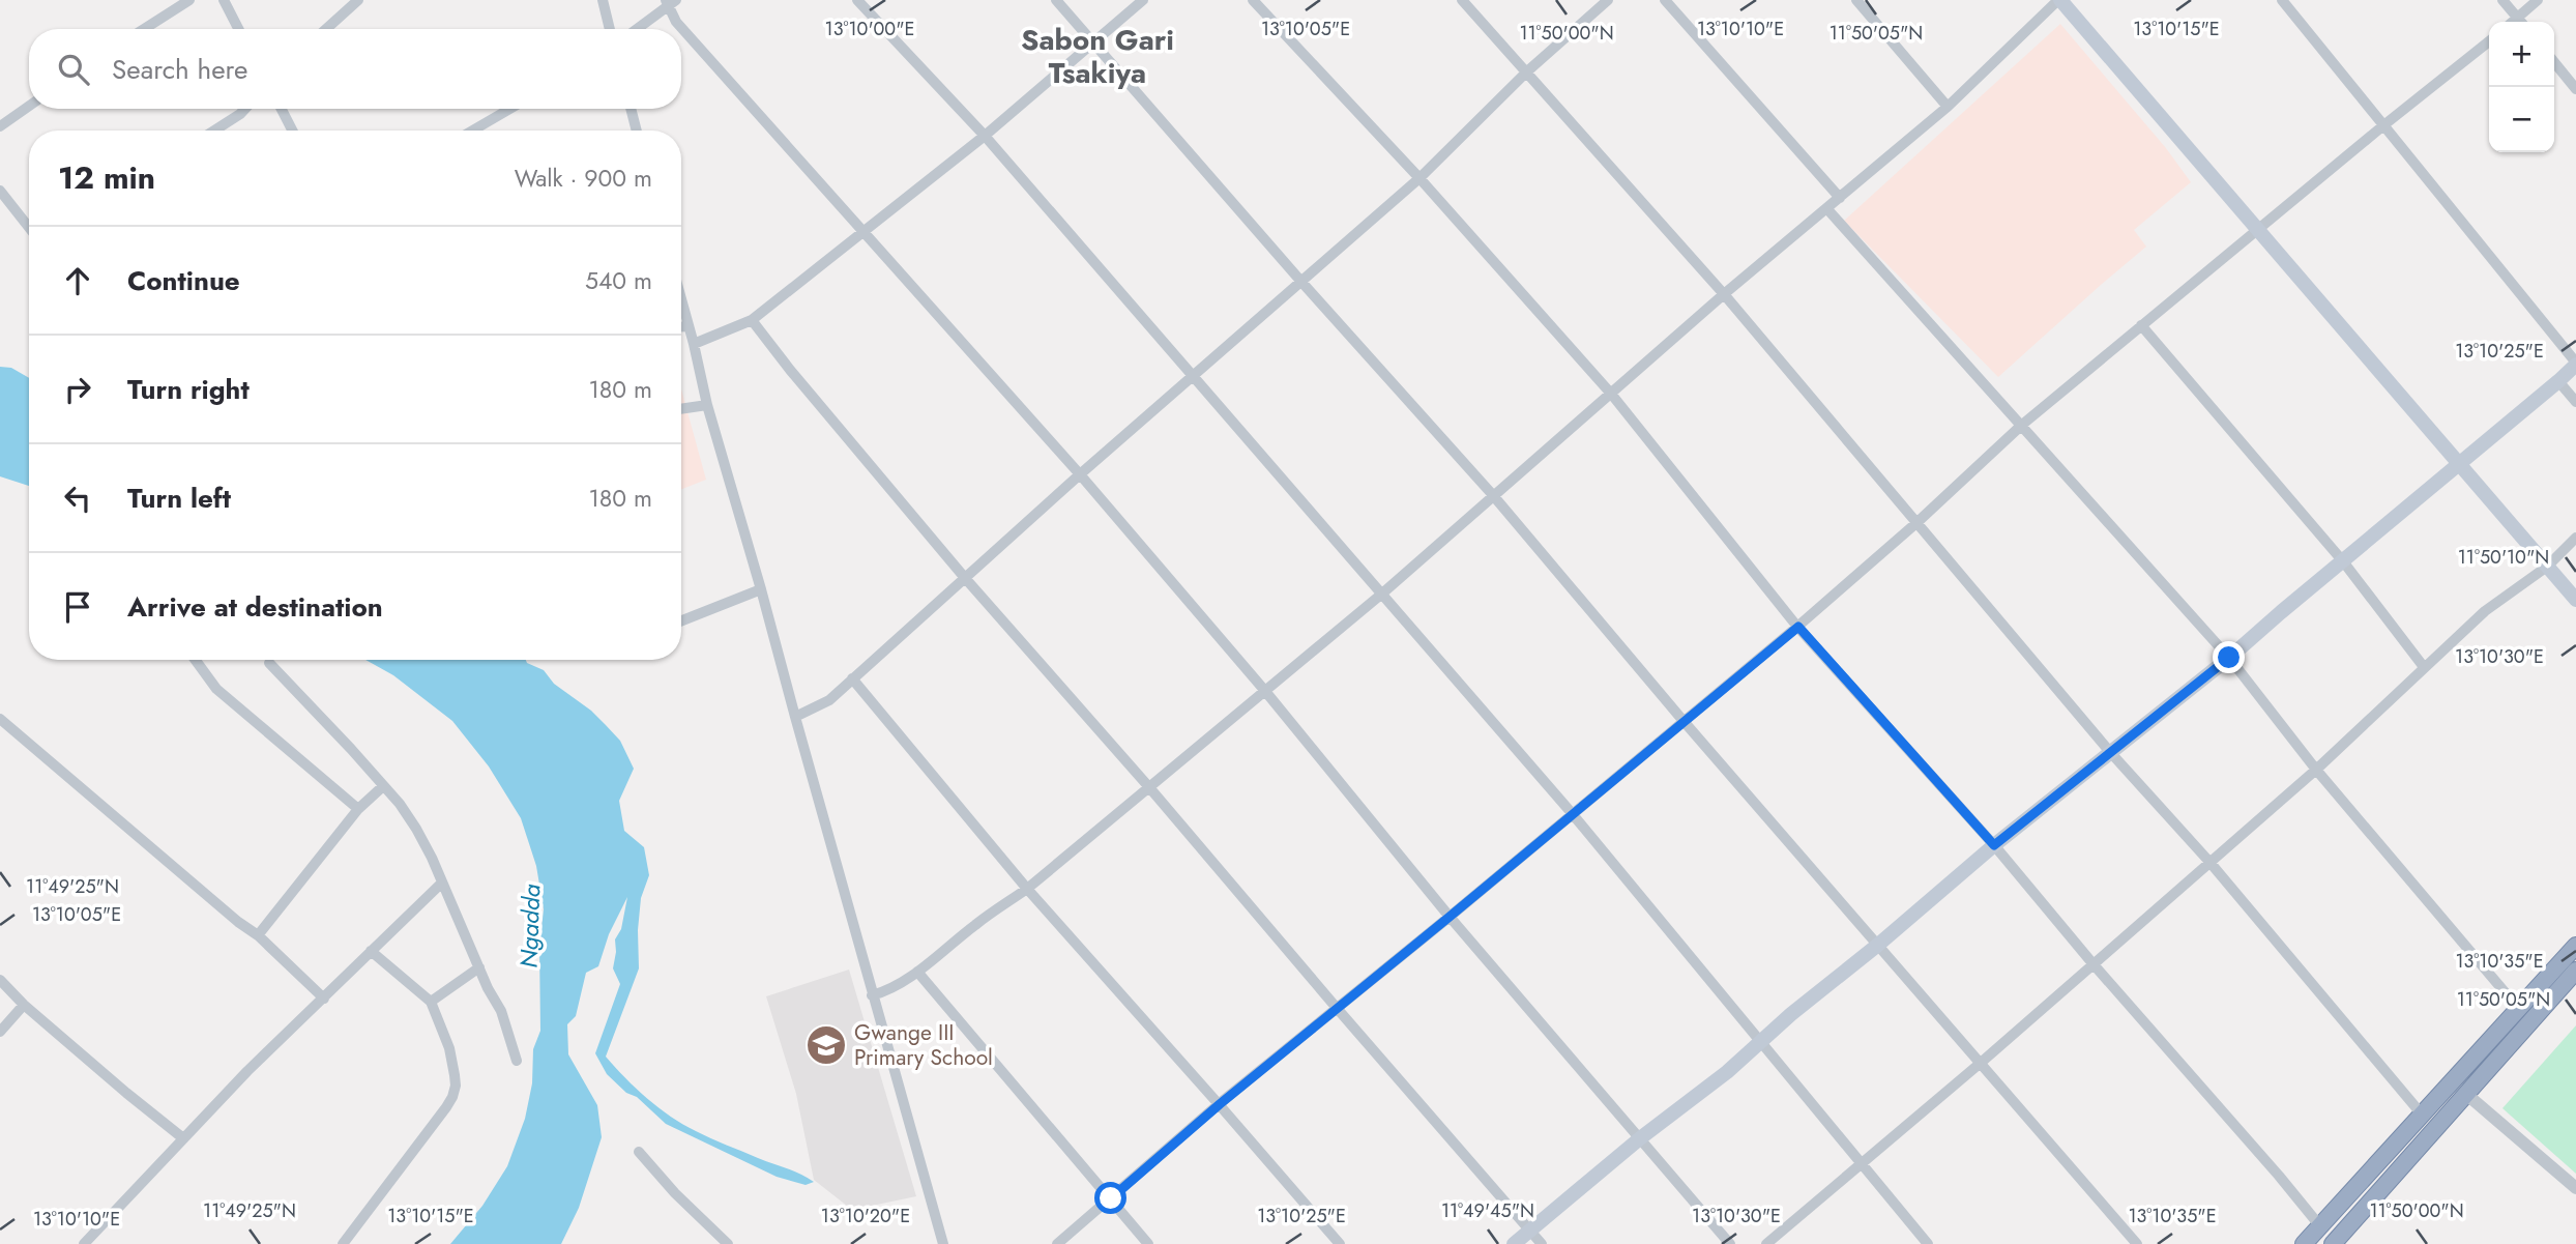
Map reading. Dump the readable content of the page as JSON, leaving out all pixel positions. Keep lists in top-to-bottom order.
{
  "districts": ["Sabon Gari Tsakiya"],
  "water": ["Ngadda"],
  "places": {
    "school or university": ["Gwange III Primary School"]
  },
  "page": {
    "map_buttons": ["+", "−"],
    "search": "Search here",
    "heading": ["12 min", "Walk · 900 m"],
    "list": [
      ["Continue", "540 m"],
      ["Turn right", "180 m"],
      ["Turn left", "180 m"],
      "Arrive at destination"
    ]
  },
  "coordinates": [
    "13°10'00\"E",
    "13°10'05\"E",
    "13°10'10\"E",
    "13°10'15\"E",
    "11°50'00\"N",
    "11°50'05\"N",
    "13°10'25\"E",
    "11°50'10\"N",
    "13°10'30\"E",
    "11°49'25\"N",
    "13°10'35\"E",
    "11°49'45\"N",
    "13°10'20\"E"
  ]
}
